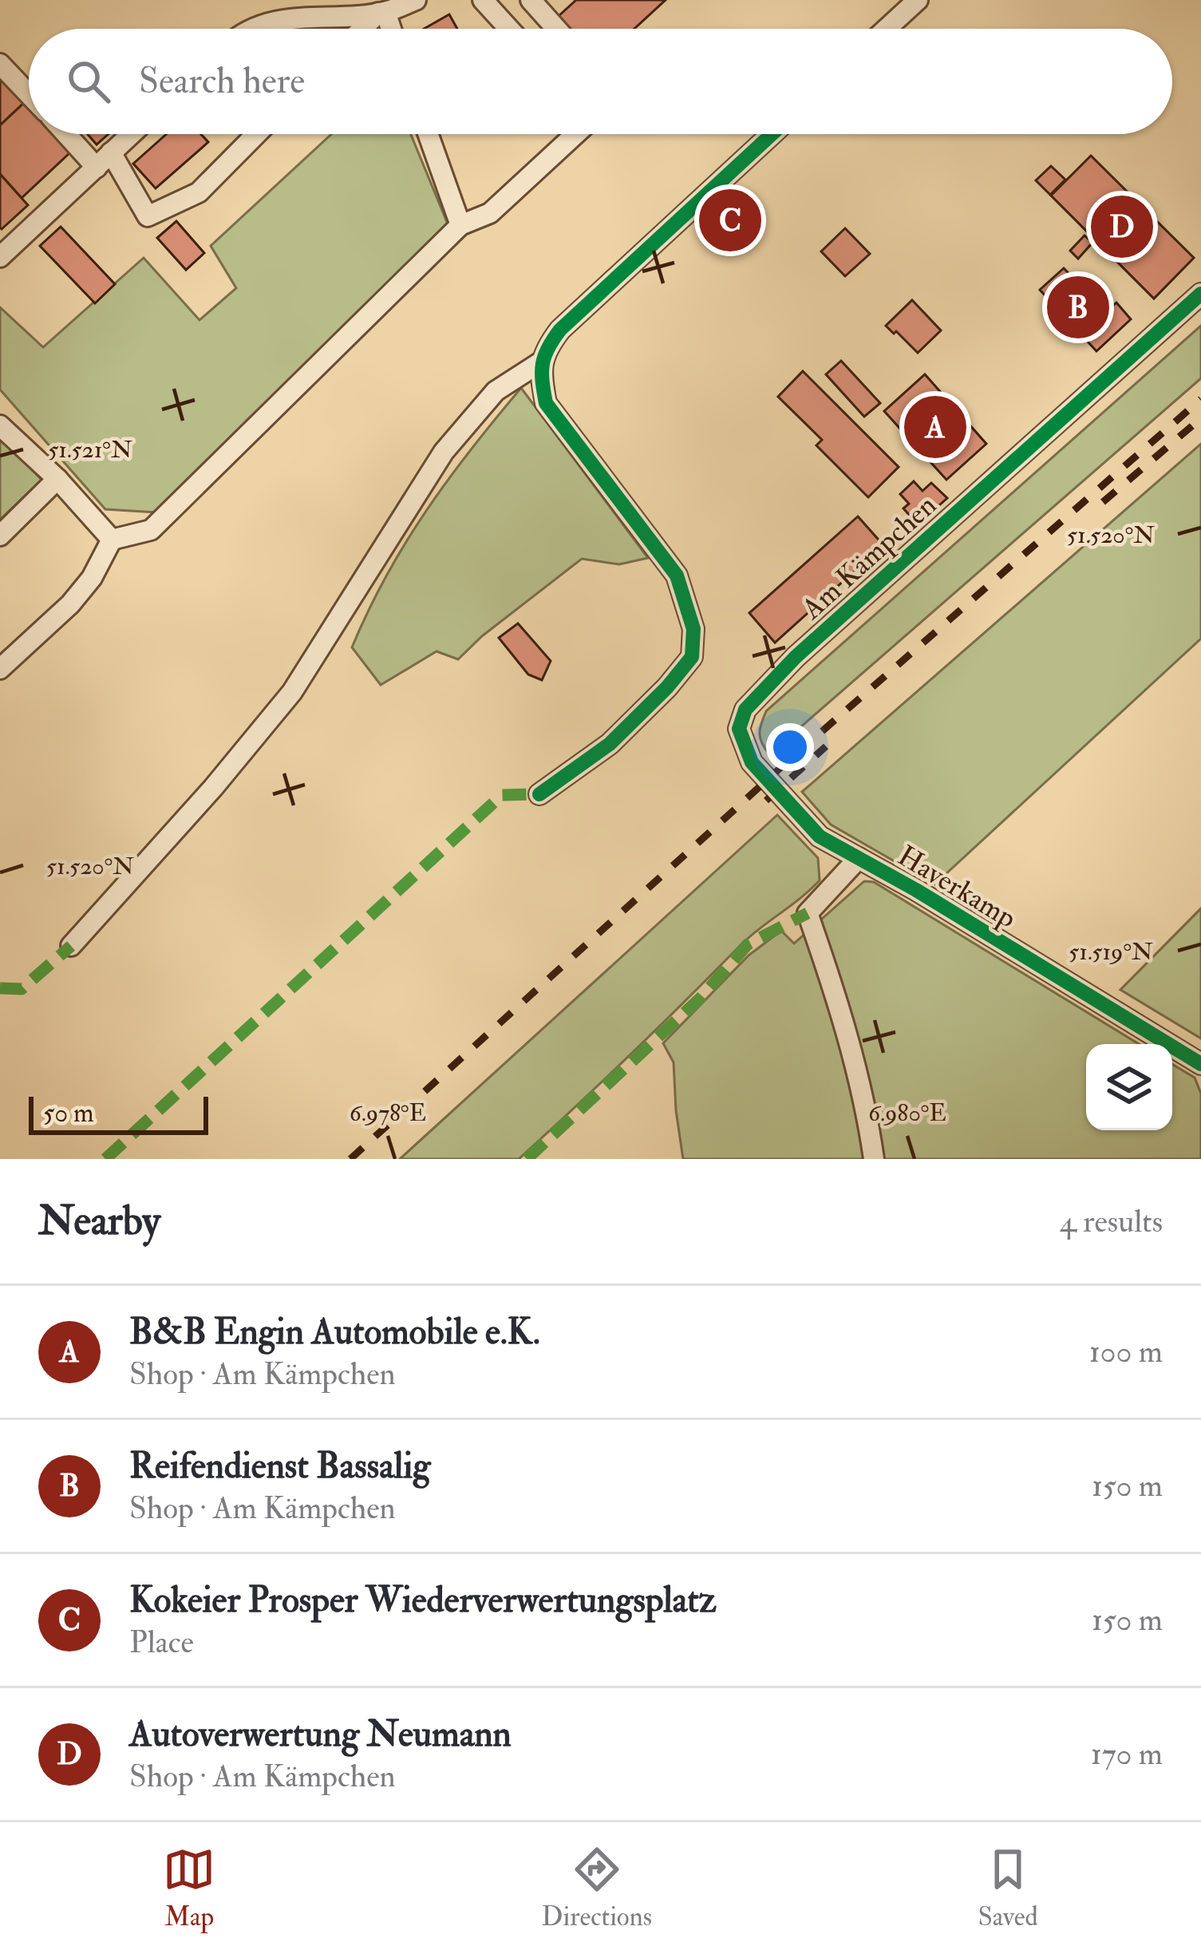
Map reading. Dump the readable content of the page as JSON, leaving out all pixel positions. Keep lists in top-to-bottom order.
{
  "streets": {
    "street": ["Am Kämpchen", "Haverkamp"]
  },
  "crossings": [
    ["Am Kämpchen", "Haverkamp"]
  ],
  "scale_bar": "50 m",
  "page": {
    "search": "Search here",
    "pins": [
      "C",
      "D",
      "B",
      "A"
    ],
    "scale": "50 m",
    "heading": ["Nearby", "4 results"],
    "list": [
      {
        "mark": "A",
        "name": "B&B Engin Automobile e.K.",
        "note": "Shop · Am Kämpchen",
        "value": "100 m"
      },
      {
        "mark": "B",
        "name": "Reifendienst Bassalig",
        "note": "Shop · Am Kämpchen",
        "value": "150 m"
      },
      {
        "mark": "C",
        "name": "Kokeier Prosper Wiederverwertungsplatz",
        "note": "Place",
        "value": "150 m"
      },
      {
        "mark": "D",
        "name": "Autoverwertung Neumann",
        "note": "Shop · Am Kämpchen",
        "value": "170 m"
      }
    ],
    "nav": ["Map", "Directions", "Saved"]
  },
  "coordinates": [
    "51.521°N",
    "51.520°N",
    "51.519°N",
    "6.978°E",
    "6.980°E"
  ]
}
